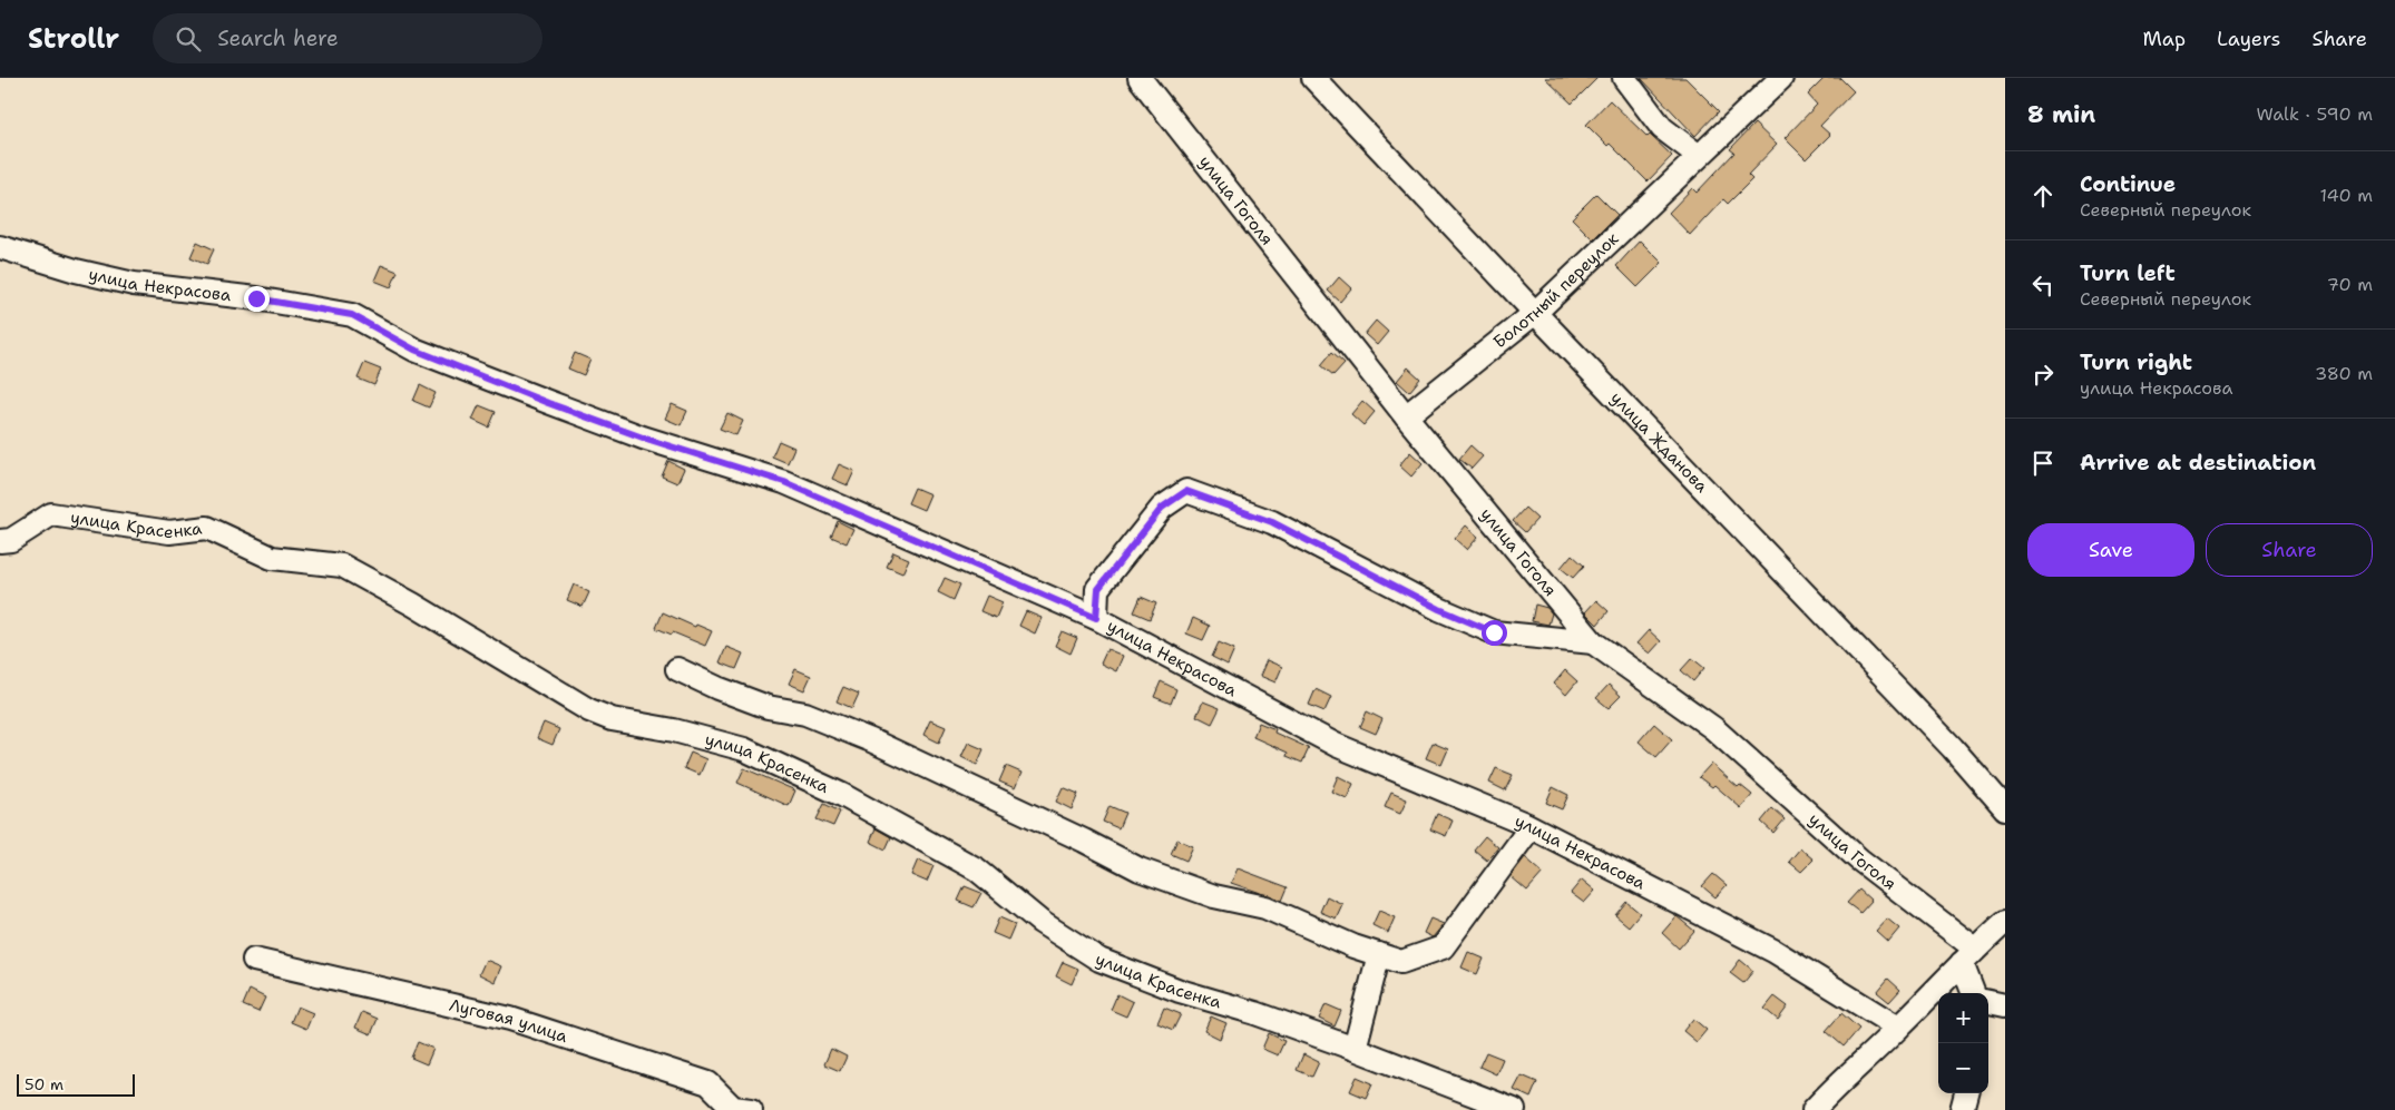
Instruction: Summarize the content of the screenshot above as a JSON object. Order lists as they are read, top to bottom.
{
  "streets": {
    "street": [
      "улица Гоголя",
      "улица Некрасова",
      "Болотный переулок",
      "улица Жданова",
      "улица Красенка",
      "Луговая улица"
    ]
  },
  "crossings": [
    ["улица Гоголя", "Болотный переулок"],
    ["Болотный переулок", "улица Жданова"]
  ],
  "scale_bar": "50 m",
  "page": {
    "header": "Strollr",
    "search": "Search here",
    "nav": ["Map", "Layers", "Share"],
    "heading": ["8 min", "Walk · 590 m"],
    "list": [
      ["Continue", "Северный переулок", "140 m"],
      ["Turn left", "Северный переулок", "70 m"],
      ["Turn right", "улица Некрасова", "380 m"],
      "Arrive at destination"
    ],
    "buttons": ["Save", "Share"],
    "map_buttons": ["+", "−"],
    "scale": "50 m"
  }
}
